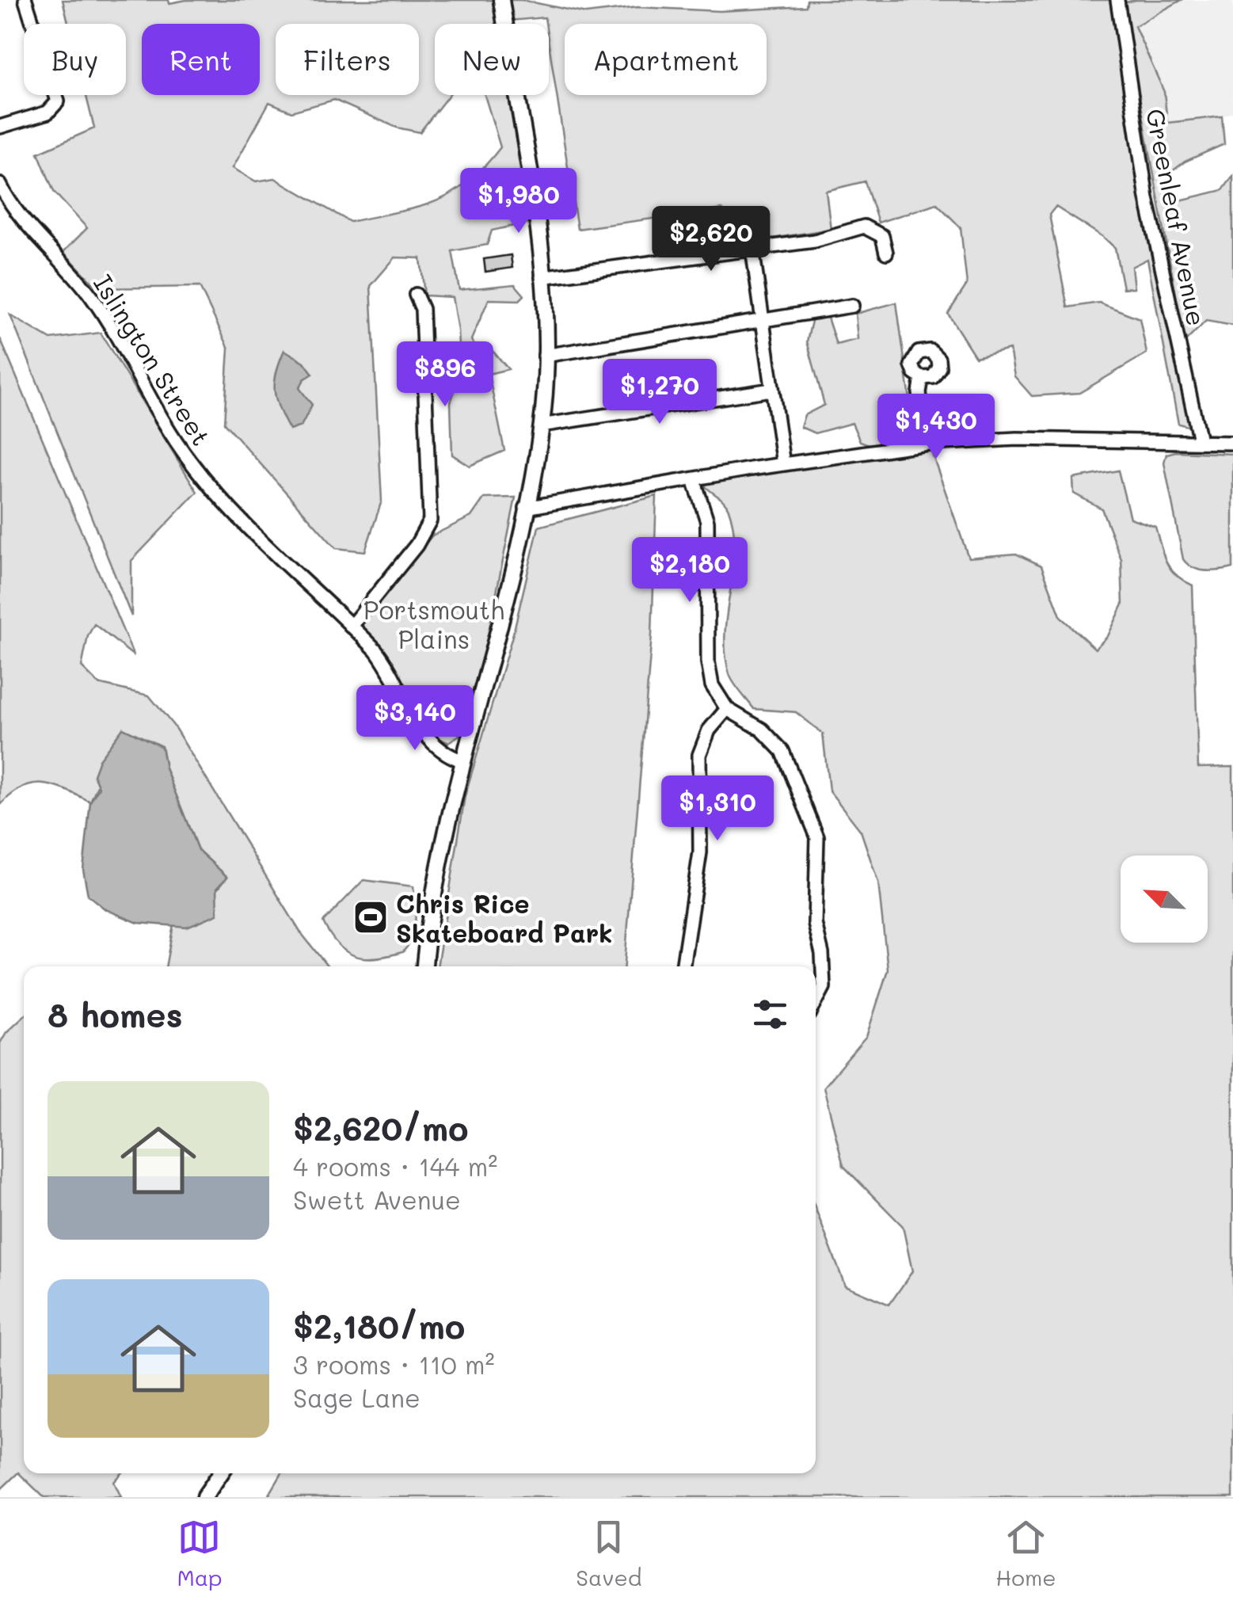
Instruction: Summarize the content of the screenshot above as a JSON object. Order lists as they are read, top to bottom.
{
  "streets": {
    "street": ["Greenleaf Avenue", "Islington Street"]
  },
  "parks": ["Portsmouth Plains"],
  "places": {
    "sports": ["Chris Rice Skateboard Park"]
  },
  "north": "top left",
  "page": {
    "chip": [
      "Buy",
      "Rent",
      "Filters",
      "New",
      "Apartment"
    ],
    "price": [
      "$1,980",
      "$2,620",
      "$896",
      "$1,270",
      "$1,430",
      "$2,180",
      "$3,140",
      "$1,310"
    ],
    "heading": "8 homes",
    "list": [
      {
        "name": "$2,620/mo",
        "note": "4 rooms · 144 m² · Swett Avenue"
      },
      {
        "name": "$2,180/mo",
        "note": "3 rooms · 110 m² · Sage Lane"
      }
    ],
    "tabs": ["Map", "Saved", "Home"]
  }
}
